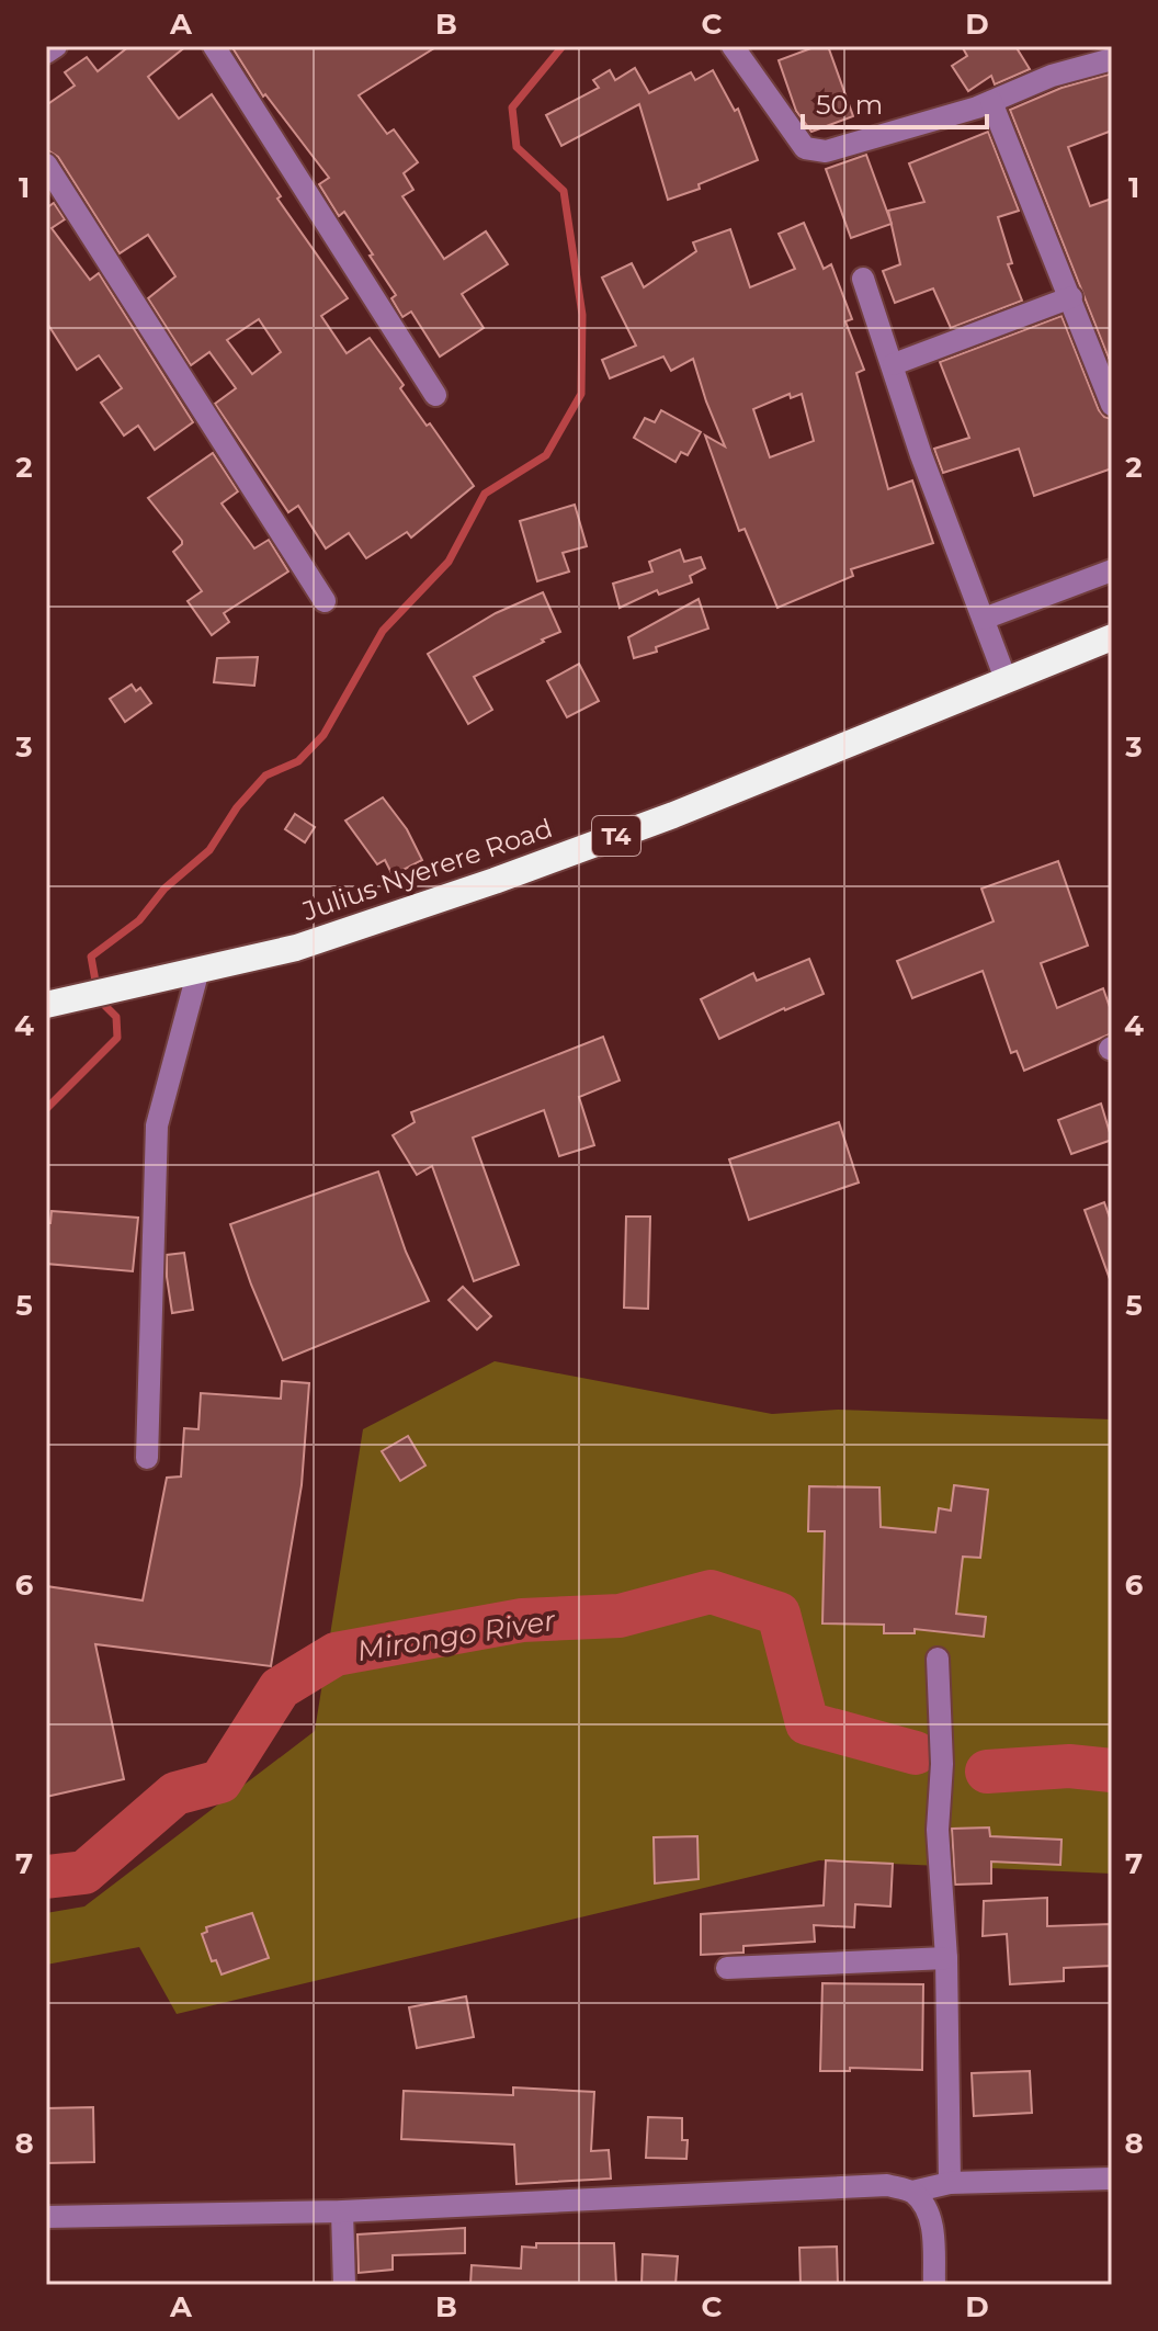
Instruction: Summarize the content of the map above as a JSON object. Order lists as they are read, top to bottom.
{
  "streets": {
    "highway": ["T4", "Julius Nyerere Road"]
  },
  "water": ["Mirongo River"],
  "scale_bar": "50 m",
  "grid": {
    "columns": [
      "A",
      "B",
      "C",
      "D"
    ],
    "rows": [
      "1",
      "2",
      "3",
      "4",
      "5",
      "6",
      "7",
      "8"
    ]
  }
}
